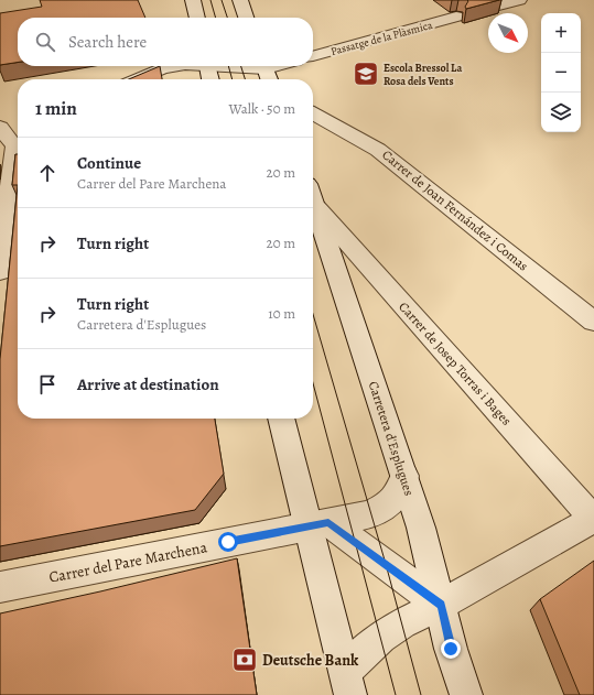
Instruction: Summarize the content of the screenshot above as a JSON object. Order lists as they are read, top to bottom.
{
  "streets": {
    "street": [
      "Passatge de la Plàsmica",
      "Carrer de Joan Fernández i Comas",
      "Carrer de Josep Torras i Bages",
      "Carretera d'Esplugues",
      "Carrer del Pare Marchena"
    ]
  },
  "crossings": [
    ["Carretera d'Esplugues", "Carrer del Pare Marchena"]
  ],
  "places": {
    "school or university": ["Escola Bressol La Rosa dels Vents"],
    "bank": ["Deutsche Bank"]
  },
  "north": "bottom right",
  "page": {
    "map_buttons": ["+", "−"],
    "search": "Search here",
    "heading": ["1 min", "Walk · 50 m"],
    "list": [
      ["Continue", "Carrer del Pare Marchena", "20 m"],
      ["Turn right", "20 m"],
      ["Turn right", "Carretera d'Esplugues", "10 m"],
      "Arrive at destination"
    ]
  }
}
